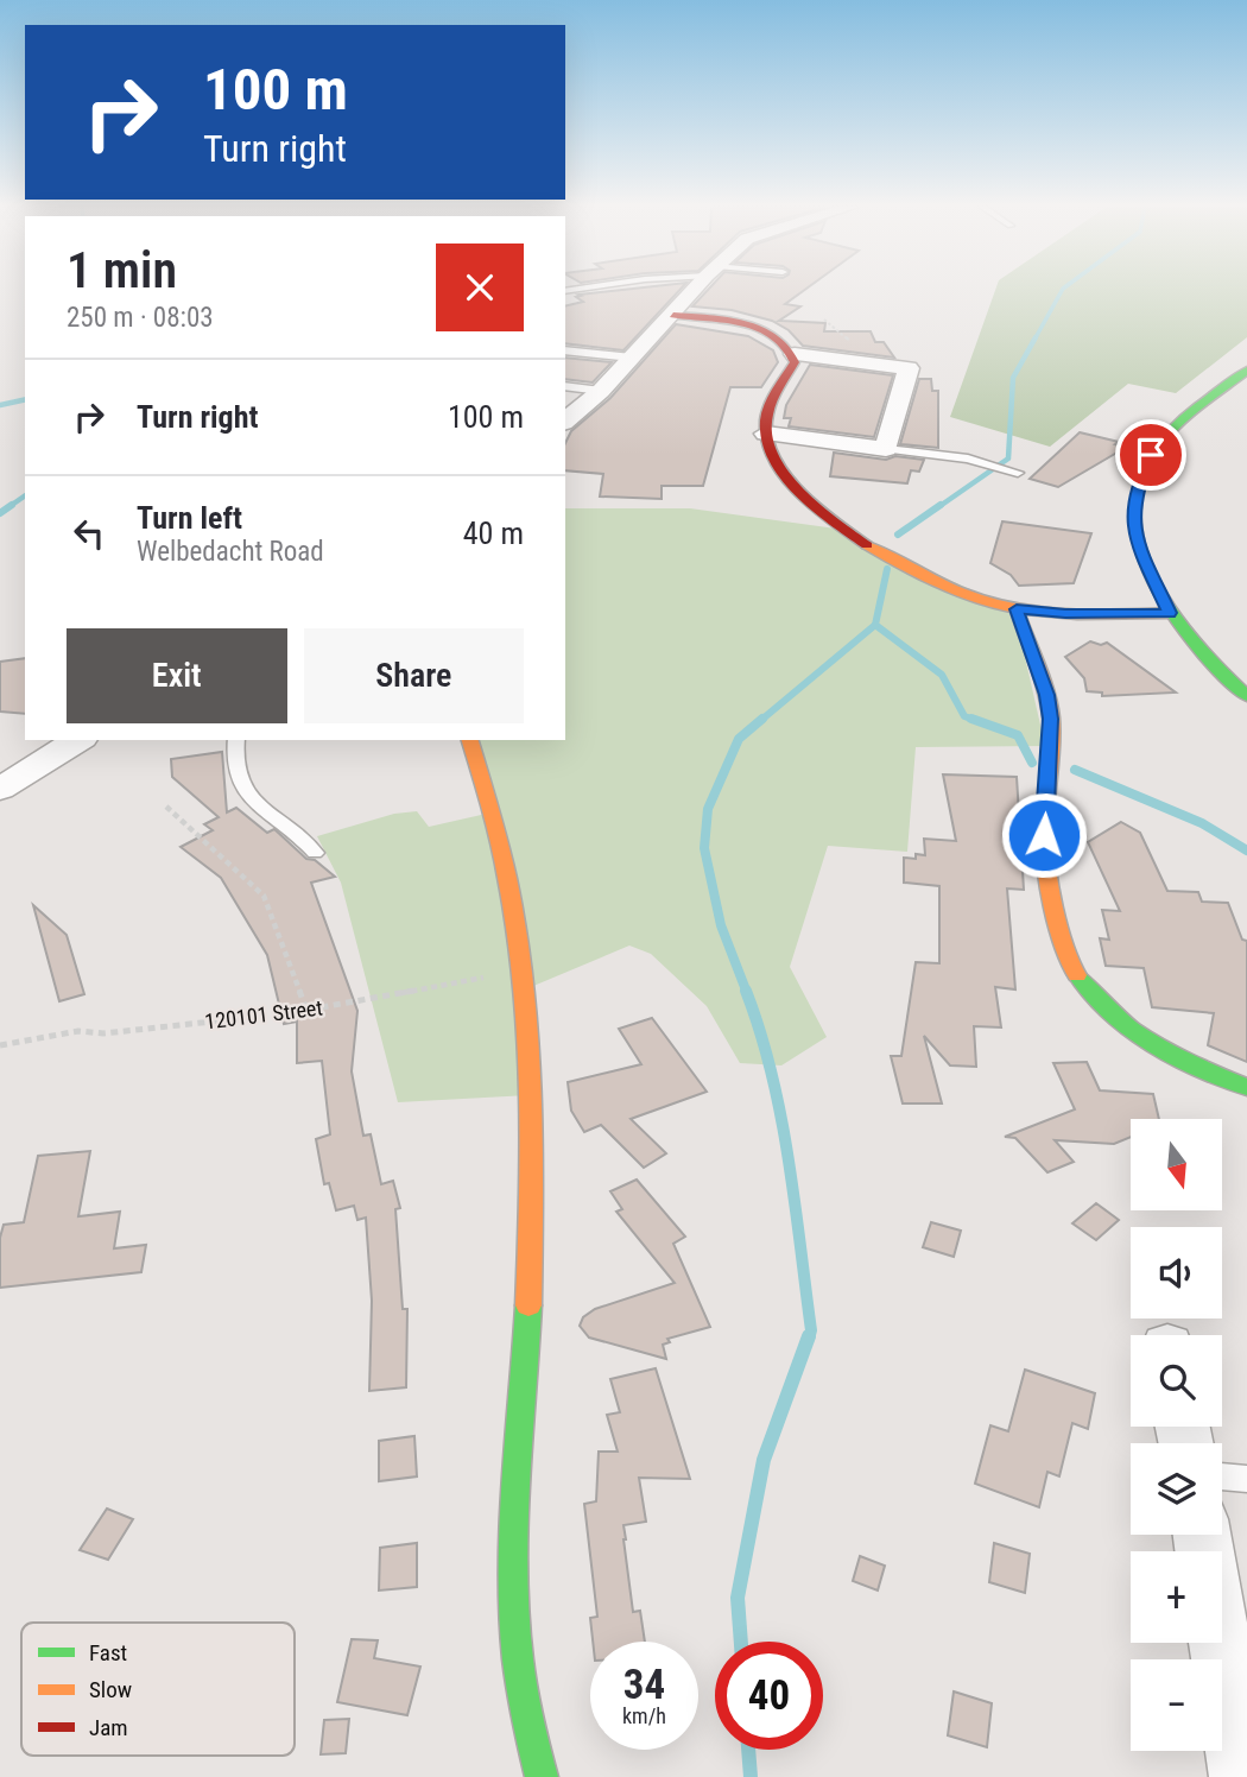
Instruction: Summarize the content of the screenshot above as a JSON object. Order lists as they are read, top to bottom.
{
  "streets": {
    "path": ["120101 Street"]
  },
  "legend": ["Fast", "Slow", "Jam"],
  "north": "bottom",
  "page": {
    "turn": ["100 m", "Turn right"],
    "heading": ["1 min", "250 m · 08:03"],
    "list": [
      {
        "name": "Turn right",
        "value": "100 m"
      },
      {
        "name": "Turn left",
        "note": "Welbedacht Road",
        "value": "40 m"
      }
    ],
    "buttons": ["Exit", "Share"],
    "map_buttons": ["+", "−"],
    "speed": "34 km/h",
    "limit": "40"
  }
}
